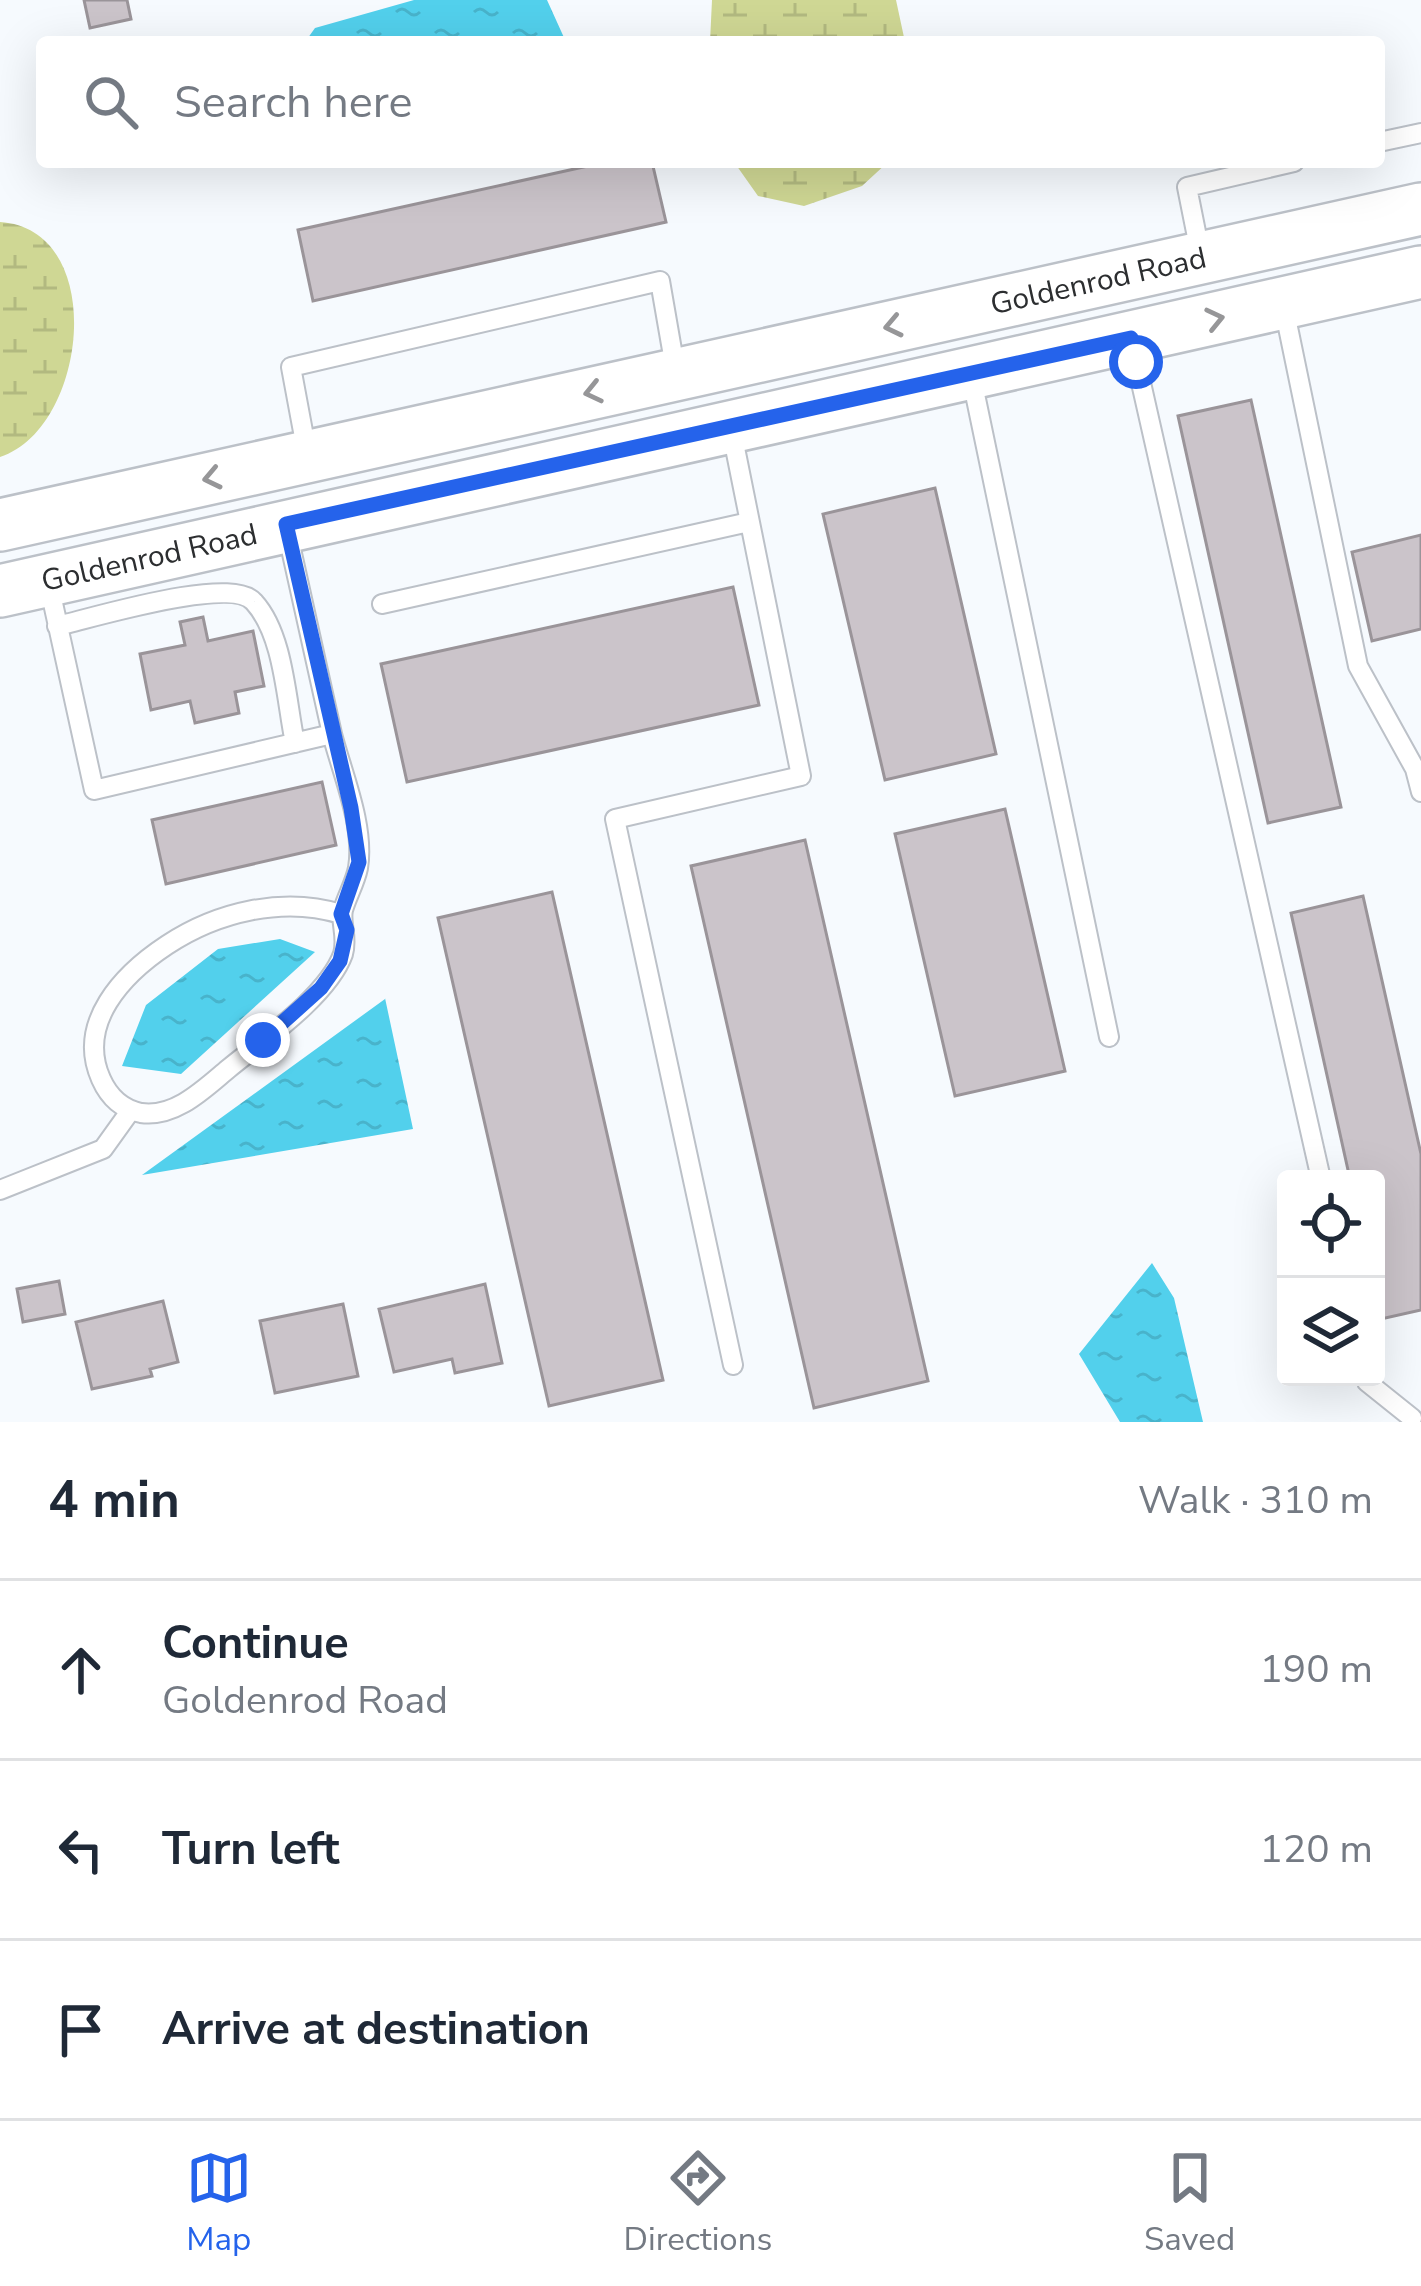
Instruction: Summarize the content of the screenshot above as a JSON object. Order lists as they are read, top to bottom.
{
  "streets": {
    "main road": ["Goldenrod Road"]
  },
  "page": {
    "search": "Search here",
    "heading": ["4 min", "Walk · 310 m"],
    "list": [
      ["Continue", "Goldenrod Road", "190 m"],
      ["Turn left", "120 m"],
      "Arrive at destination"
    ],
    "nav": ["Map", "Directions", "Saved"]
  }
}
